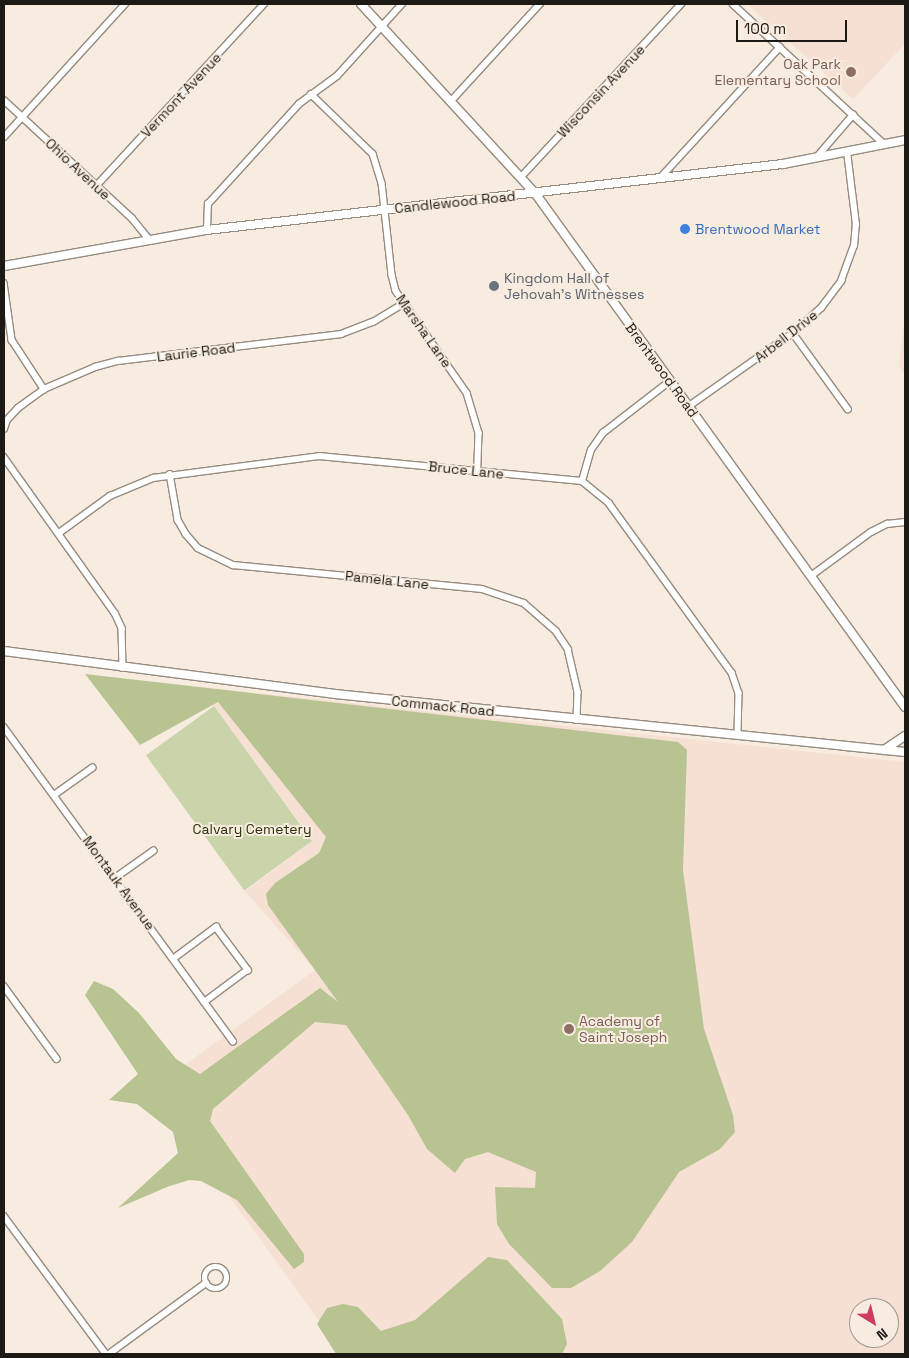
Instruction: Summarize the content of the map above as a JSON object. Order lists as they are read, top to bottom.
{
  "streets": {
    "street": [
      "Wisconsin Avenue",
      "Vermont Avenue",
      "Ohio Avenue",
      "Candlewood Road",
      "Marsha Lane",
      "Arbell Drive",
      "Laurie Road",
      "Brentwood Road",
      "Bruce Lane",
      "Pamela Lane",
      "Commack Road",
      "Montauk Avenue"
    ]
  },
  "crossings": [
    ["Wisconsin Avenue", "Brentwood Road"],
    ["Vermont Avenue", "Ohio Avenue"],
    ["Ohio Avenue", "Candlewood Road"],
    ["Candlewood Road", "Marsha Lane"],
    ["Candlewood Road", "Arbell Drive"],
    ["Candlewood Road", "Brentwood Road"],
    ["Marsha Lane", "Laurie Road"],
    ["Marsha Lane", "Bruce Lane"],
    ["Arbell Drive", "Brentwood Road"],
    ["Bruce Lane", "Pamela Lane"],
    ["Pamela Lane", "Commack Road"]
  ],
  "parks": ["Calvary Cemetery"],
  "places": [
    "Oak Park Elementary School",
    "Brentwood Market",
    "Kingdom Hall of Jehovah’s Witnesses",
    "Academy of Saint Joseph"
  ],
  "scale_bar": "100 m",
  "north": "bottom right"
}
